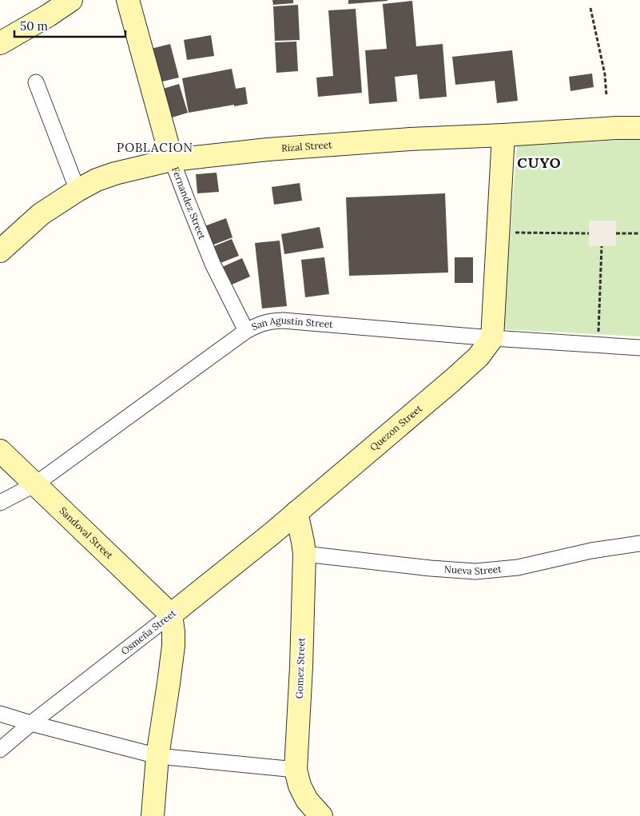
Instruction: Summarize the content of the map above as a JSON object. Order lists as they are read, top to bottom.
{
  "streets": {
    "main road": [
      "Rizal Street",
      "Fernandez Street",
      "Quezon Street",
      "Sandoval Street",
      "Osmeña Street",
      "Gomez Street"
    ],
    "street": ["San Agustin Street", "Nueva Street"]
  },
  "crossings": [
    ["Rizal Street", "Fernandez Street"],
    ["Fernandez Street", "San Agustin Street"],
    ["San Agustin Street", "Quezon Street"],
    ["San Agustin Street", "Sandoval Street"],
    ["Quezon Street", "Osmeña Street"],
    ["Quezon Street", "Gomez Street"],
    ["Sandoval Street", "Osmeña Street"],
    ["Nueva Street", "Gomez Street"],
    ["Osmeña Street", "Gomez Street"]
  ],
  "districts": ["POBLACION", "CUYO"],
  "scale_bar": "50 m"
}
